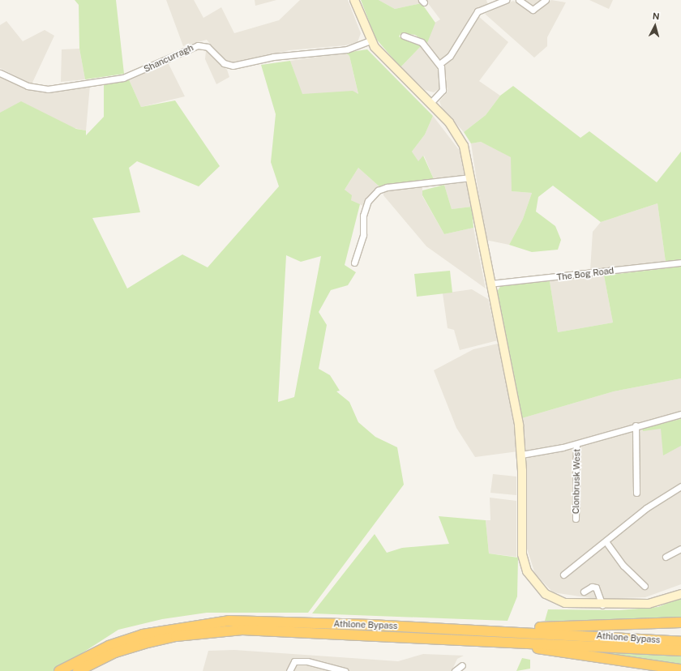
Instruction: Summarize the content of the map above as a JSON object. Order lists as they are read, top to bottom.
{
  "streets": {
    "highway": ["Athlone Bypass"],
    "street": ["Shancurragh", "The Bog Road", "Clonbrusk West"]
  },
  "north": "top"
}
